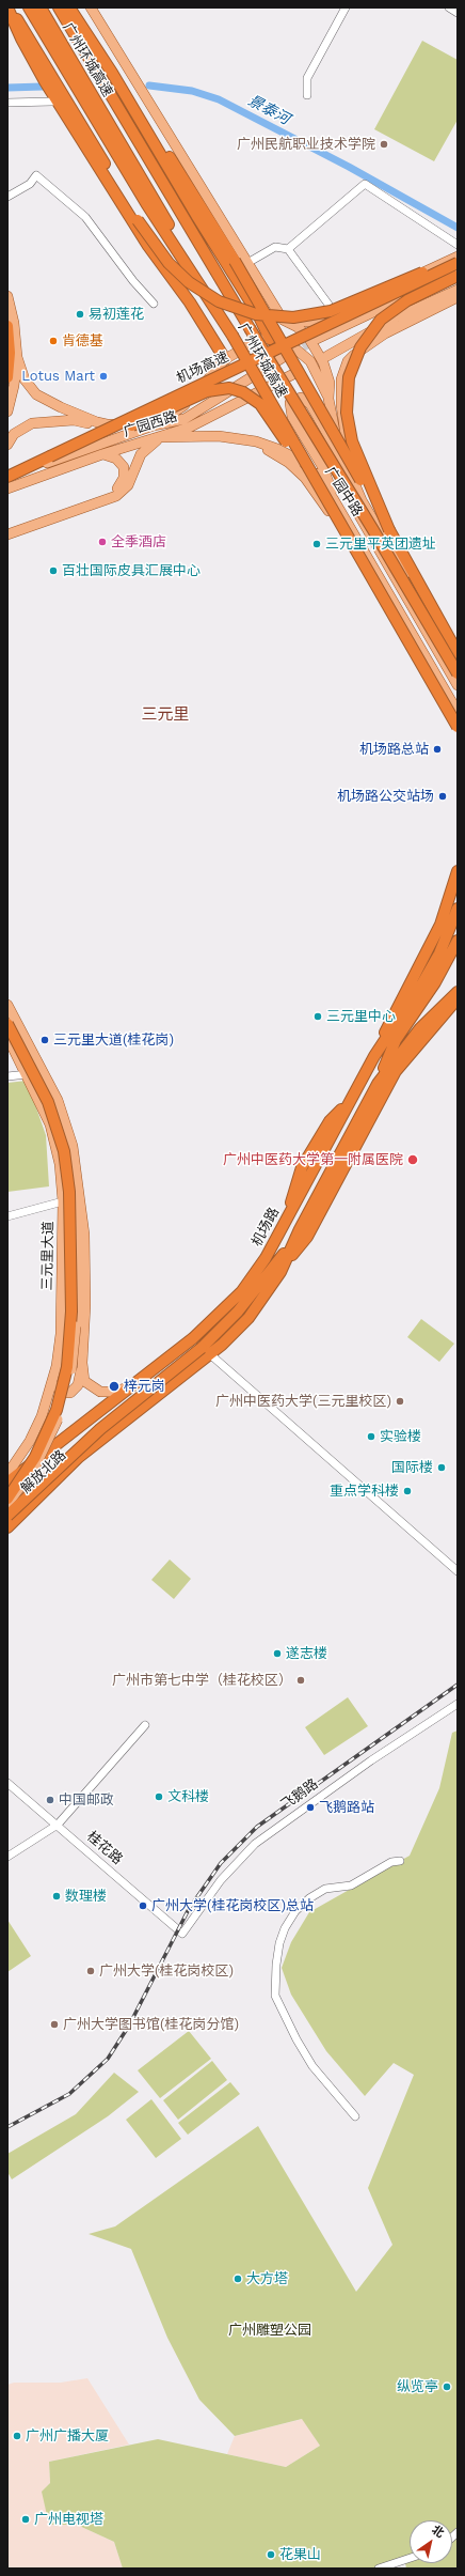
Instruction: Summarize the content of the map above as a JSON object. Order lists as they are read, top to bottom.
{
  "streets": {
    "highway": [
      "广州环城高速",
      "机场高速",
      "机场路",
      "解放北路"
    ],
    "main road": ["广园西路", "广园中路", "三元里大道"],
    "street": ["飞鹅路", "桂花路"]
  },
  "crossings": [
    ["机场高速", "广园西路"],
    ["广园西路", "广园中路"],
    ["飞鹅路", "桂花路"]
  ],
  "districts": ["三元里"],
  "water": ["景泰河"],
  "parks": ["广州雕塑公园"],
  "places": [
    "广州民航职业技术学院",
    "易初莲花",
    "肯德基",
    "Lotus Mart",
    "全季酒店",
    "三元里平英团遗址",
    "百壮国际皮具汇展中心",
    "机场路总站",
    "机场路公交站场",
    "三元里中心",
    "三元里大道(桂花岗)",
    "广州中医药大学第一附属医院",
    "梓元岗",
    "广州中医药大学(三元里校区)",
    "实验楼",
    "国际楼",
    "重点学科楼",
    "遂志楼",
    "广州市第七中学（桂花校区）",
    "文科楼",
    "中国邮政",
    "飞鹅路站",
    "数理楼",
    "广州大学(桂花岗校区)总站",
    "广州大学(桂花岗校区)",
    "广州大学图书馆(桂花岗分馆)",
    "大方塔",
    "纵览亭",
    "广州广播大厦",
    "广州电视塔",
    "花果山"
  ],
  "north": "top right"
}
